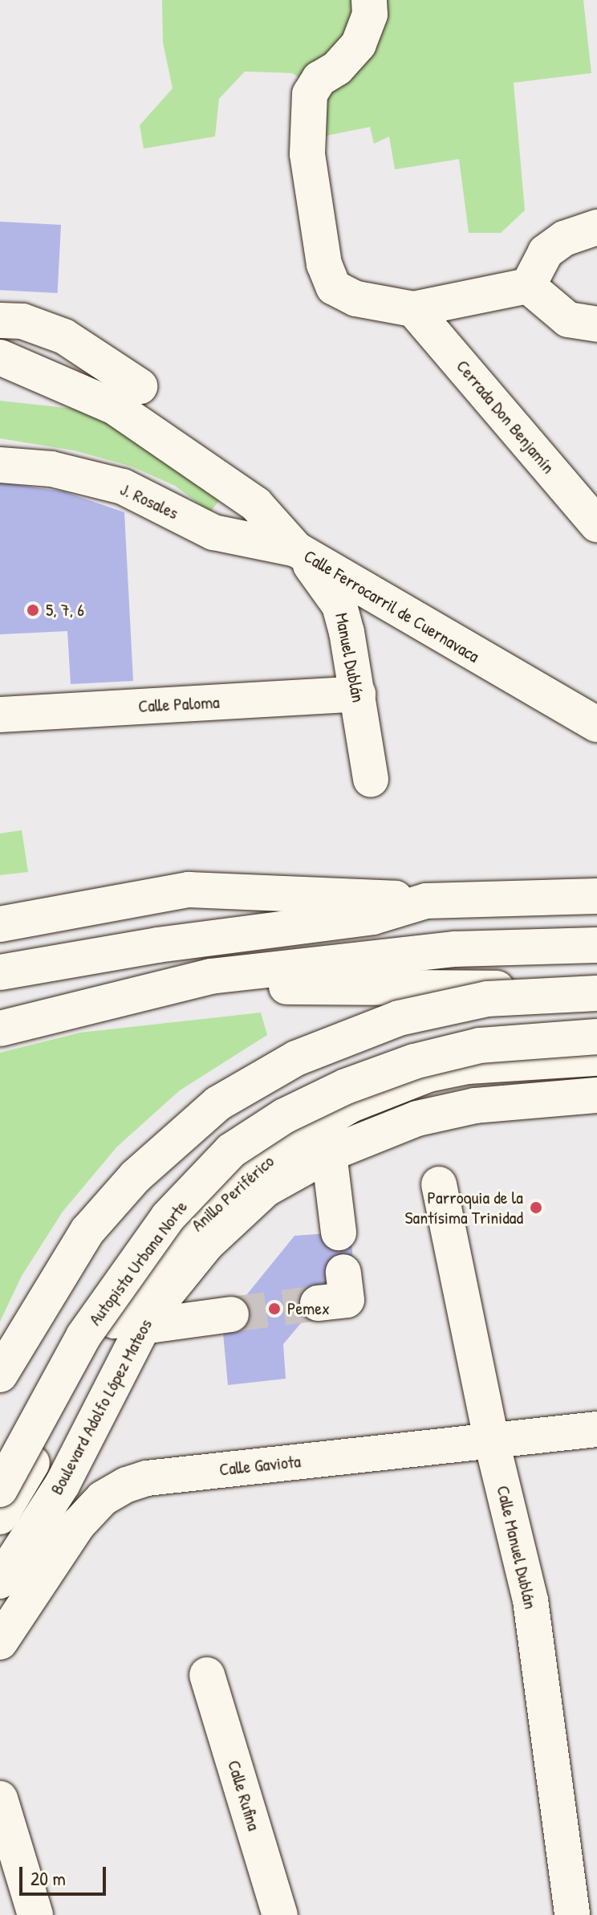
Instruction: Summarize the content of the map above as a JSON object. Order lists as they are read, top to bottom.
{
  "streets": {
    "main road": [
      "Cerrada Don Benjamín",
      "J. Rosales",
      "Calle Ferrocarril de Cuernavaca",
      "Manuel Dublán",
      "Calle Paloma",
      "Anillo Periférico",
      "Autopista Urbana Norte",
      "Boulevard Adolfo López Mateos",
      "Calle Gaviota",
      "Calle Manuel Dublán",
      "Calle Rufina"
    ]
  },
  "crossings": [
    ["J. Rosales", "Calle Ferrocarril de Cuernavaca"],
    ["J. Rosales", "Manuel Dublán"],
    ["Calle Ferrocarril de Cuernavaca", "Manuel Dublán"],
    ["Manuel Dublán", "Calle Paloma"],
    ["Calle Gaviota", "Calle Manuel Dublán"]
  ],
  "places": ["5, 7, 6", "Parroquia de la Santísima Trinidad", "Pemex"],
  "scale_bar": "20 m"
}
